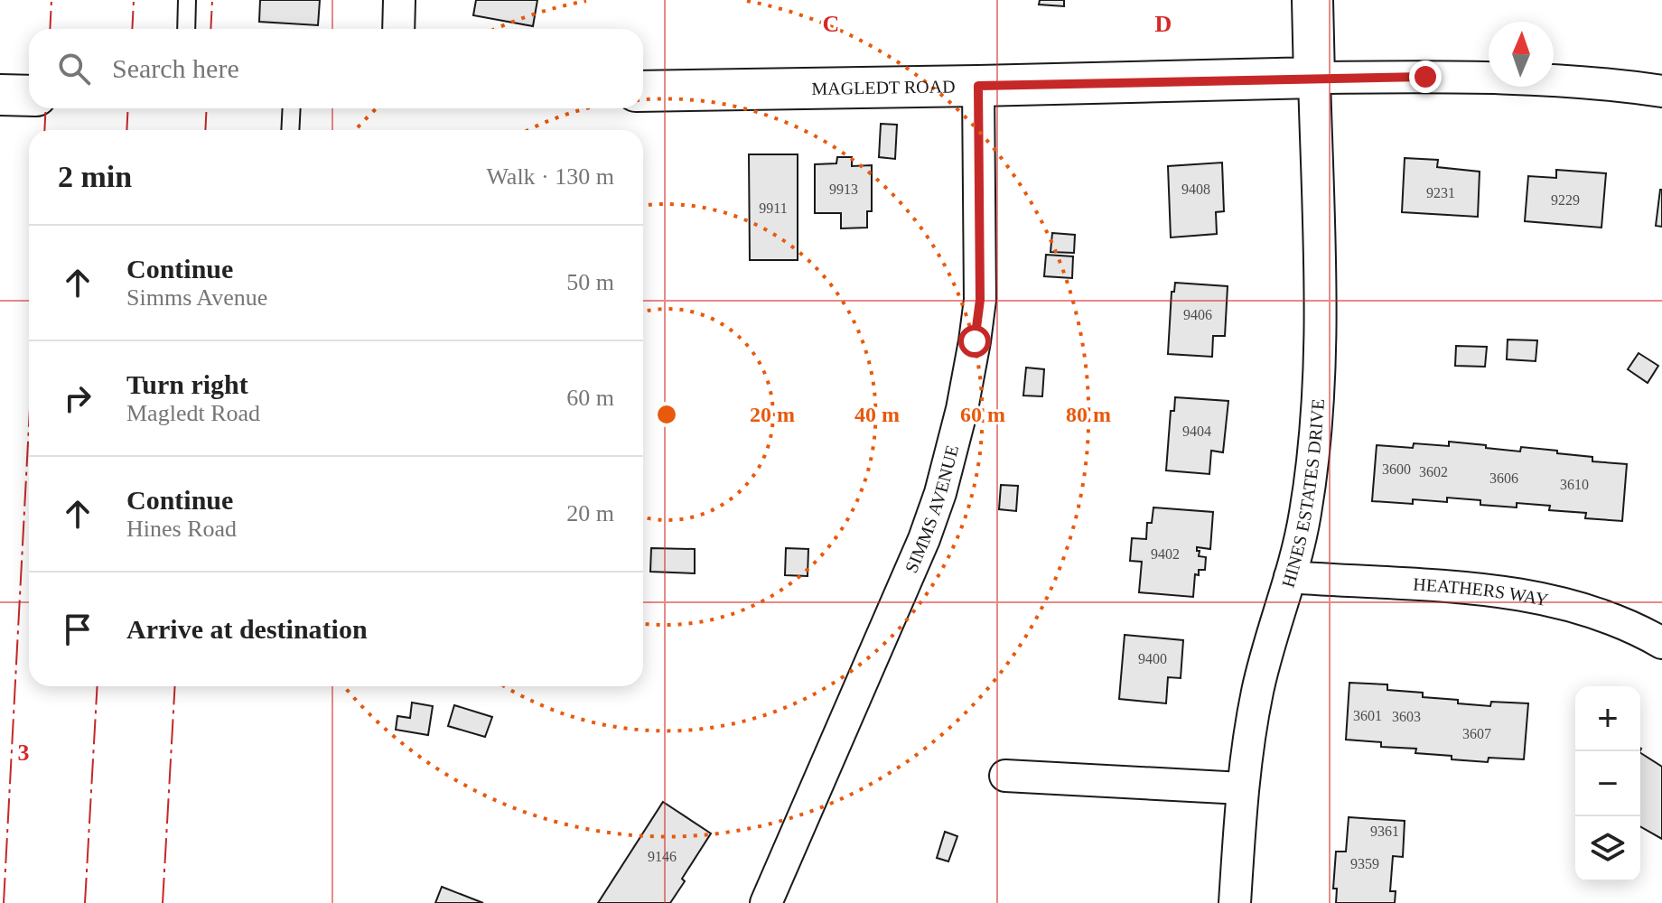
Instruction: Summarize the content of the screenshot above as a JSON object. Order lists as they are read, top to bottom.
{
  "streets": {
    "street": [
      "MAGLEDT ROAD",
      "HINES ESTATES DRIVE",
      "SIMMS AVENUE",
      "HEATHERS WAY"
    ]
  },
  "crossings": [
    ["MAGLEDT ROAD", "HINES ESTATES DRIVE"],
    ["MAGLEDT ROAD", "SIMMS AVENUE"],
    ["HINES ESTATES DRIVE", "HEATHERS WAY"]
  ],
  "house_numbers": [
    "9913",
    "9408",
    "9231",
    "9229",
    "9911",
    "9406",
    "9404",
    "3600",
    "3602",
    "3606",
    "3610",
    "9402",
    "9400",
    "3601",
    "3603",
    "3607",
    "9361",
    "9146",
    "9359"
  ],
  "north": "top",
  "page": {
    "search": "Search here",
    "heading": ["2 min", "Walk · 130 m"],
    "list": [
      ["Continue", "Simms Avenue", "50 m"],
      ["Turn right", "Magledt Road", "60 m"],
      ["Continue", "Hines Road", "20 m"],
      "Arrive at destination"
    ],
    "map_buttons": ["+", "−"]
  },
  "grid": {
    "columns": ["C", "D"],
    "rows": ["3"]
  },
  "rings": [
    "20 m",
    "40 m",
    "60 m",
    "80 m"
  ]
}
